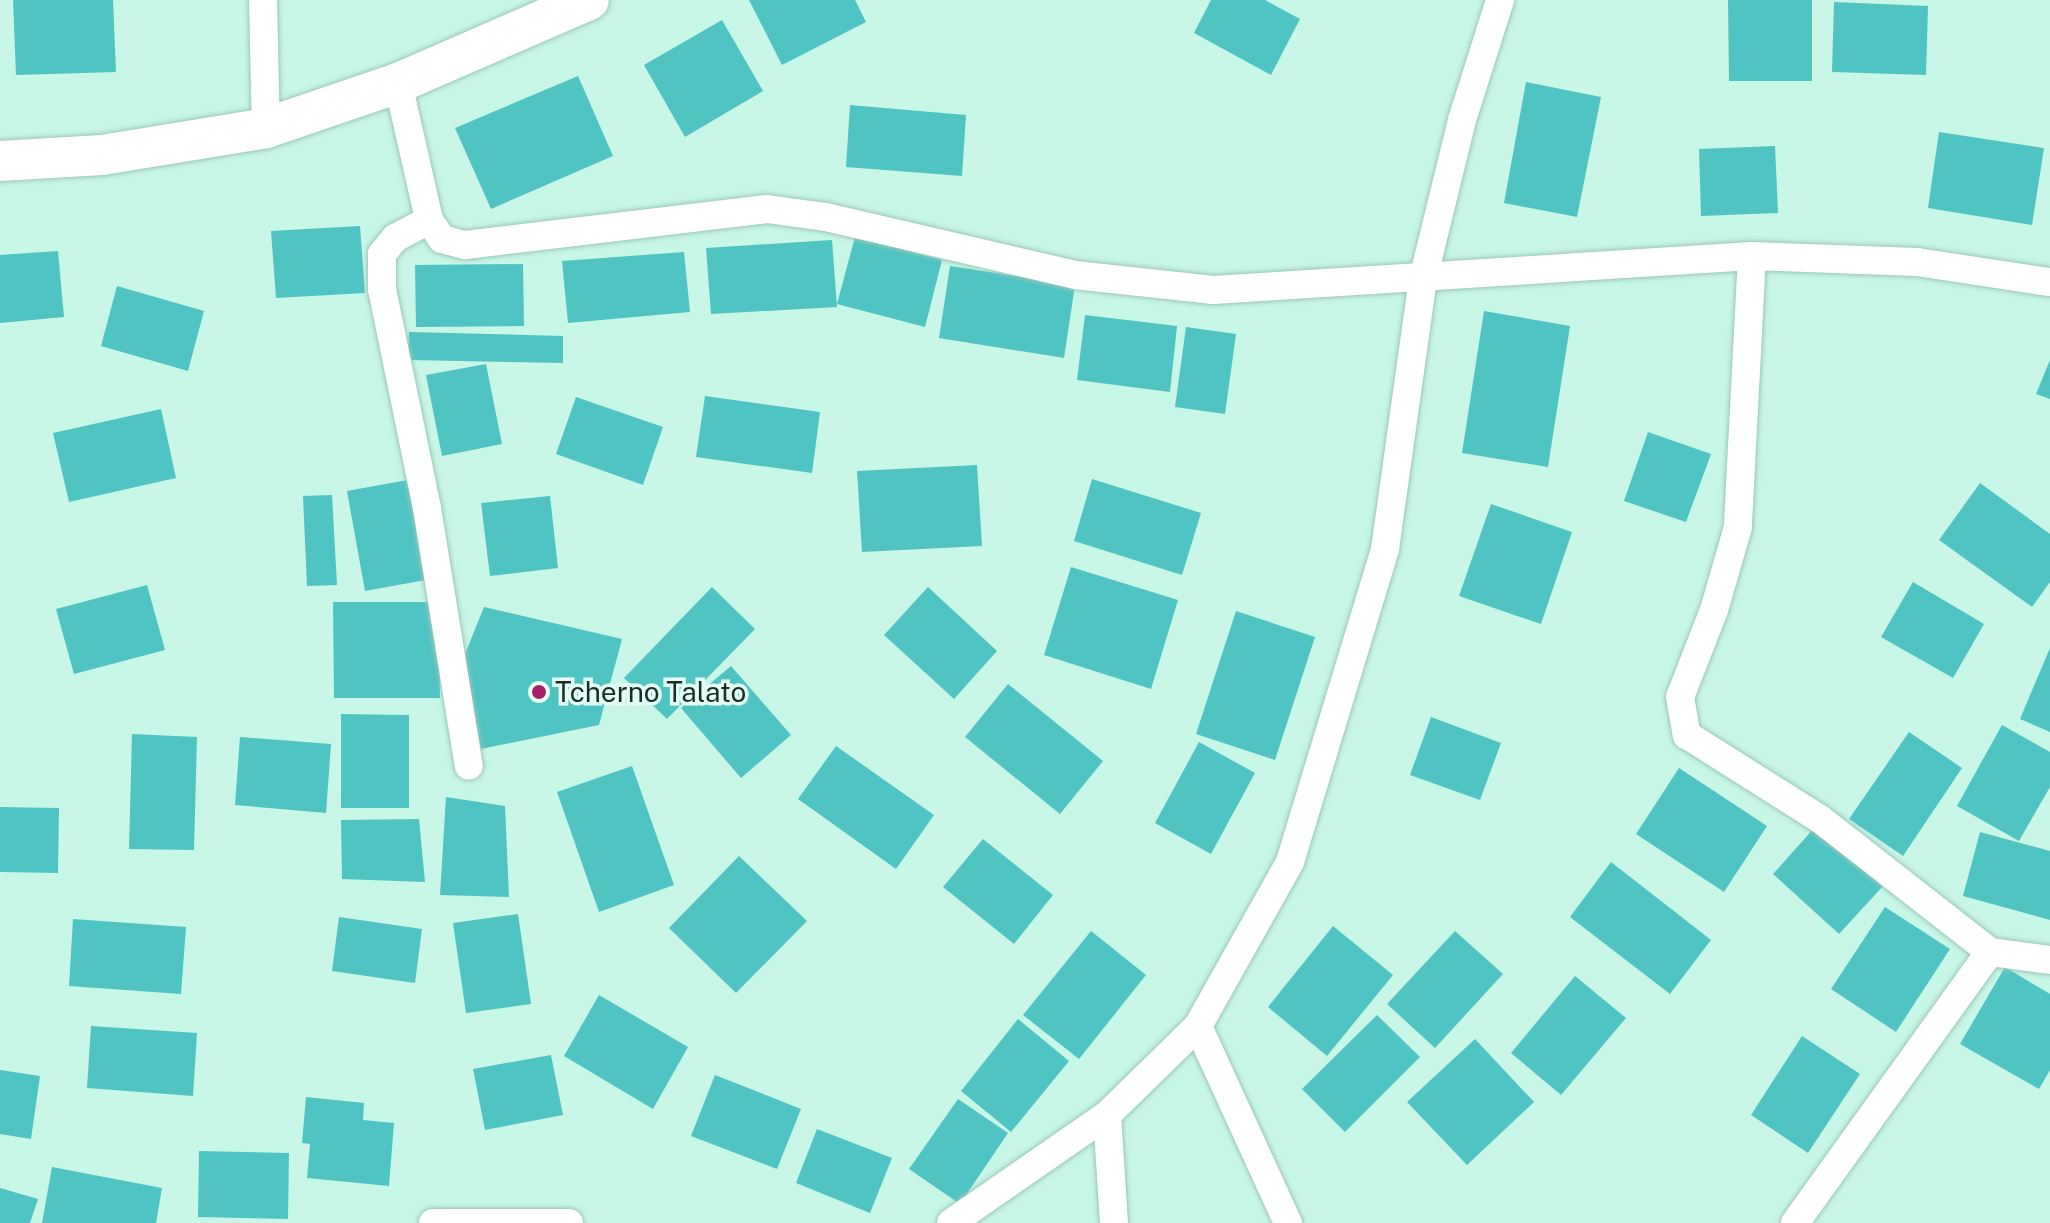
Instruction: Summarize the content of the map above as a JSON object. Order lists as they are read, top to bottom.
{
  "places": ["Tcherno Talato"]
}
